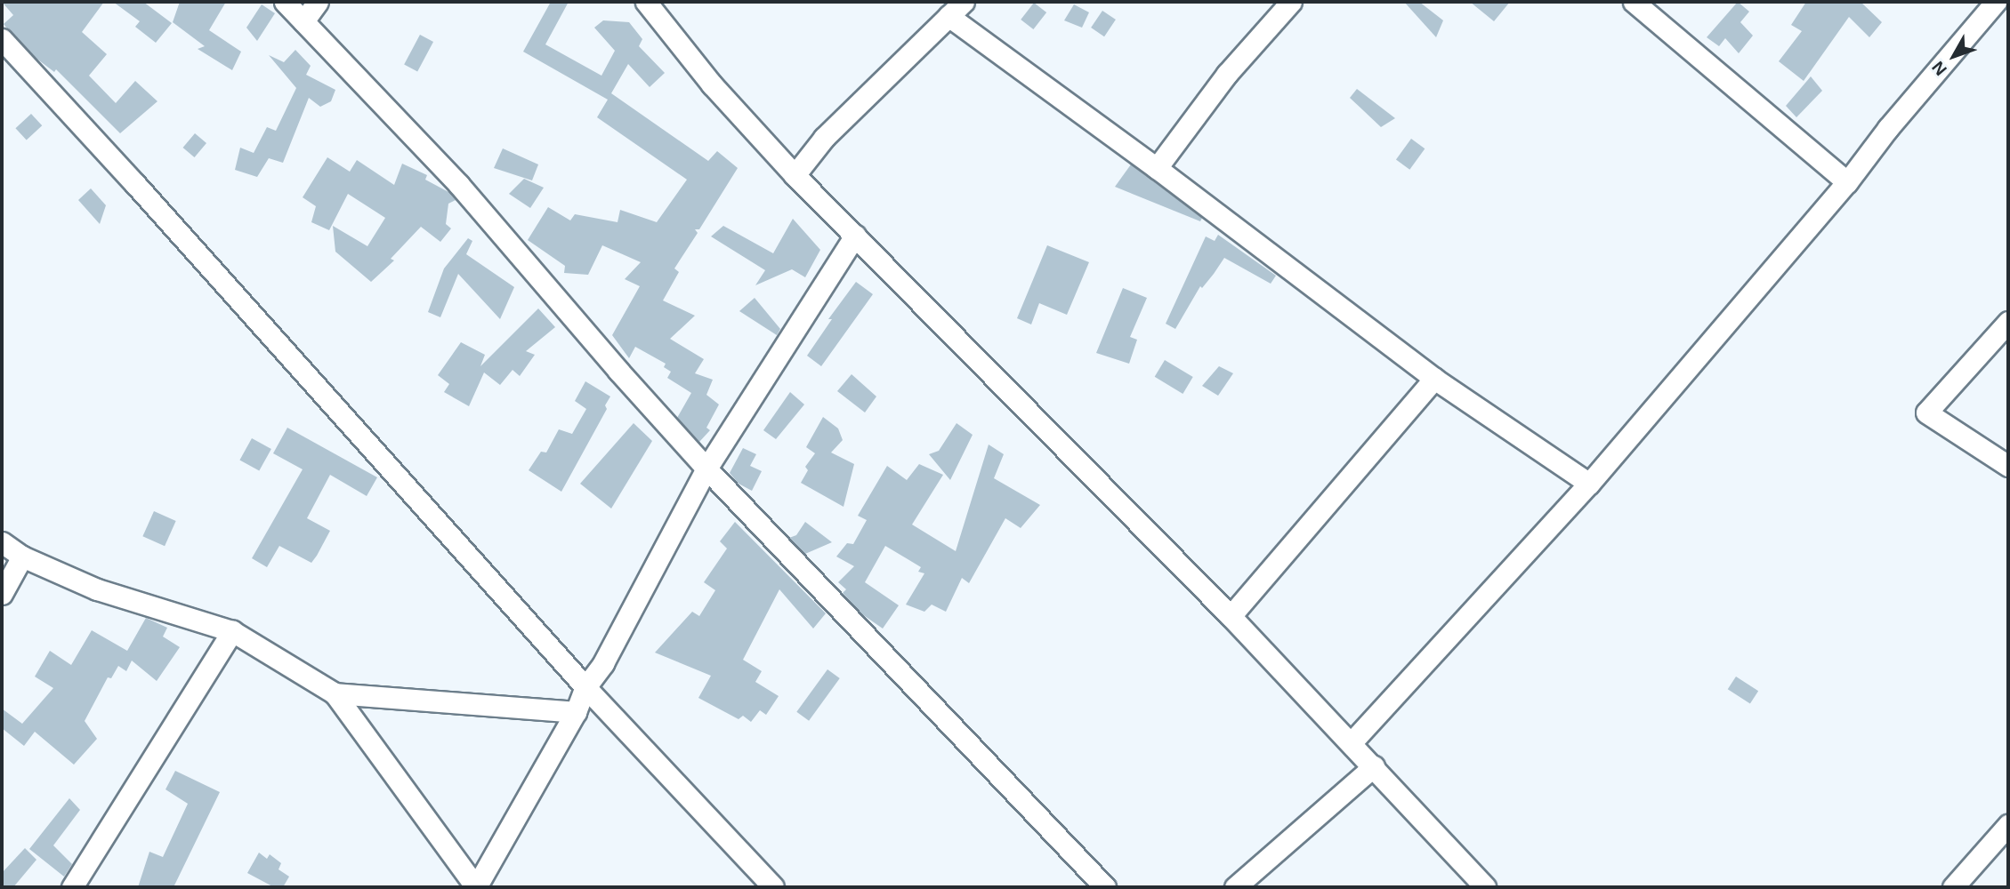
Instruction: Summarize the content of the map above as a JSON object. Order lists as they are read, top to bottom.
{
  "north": "bottom left"
}
